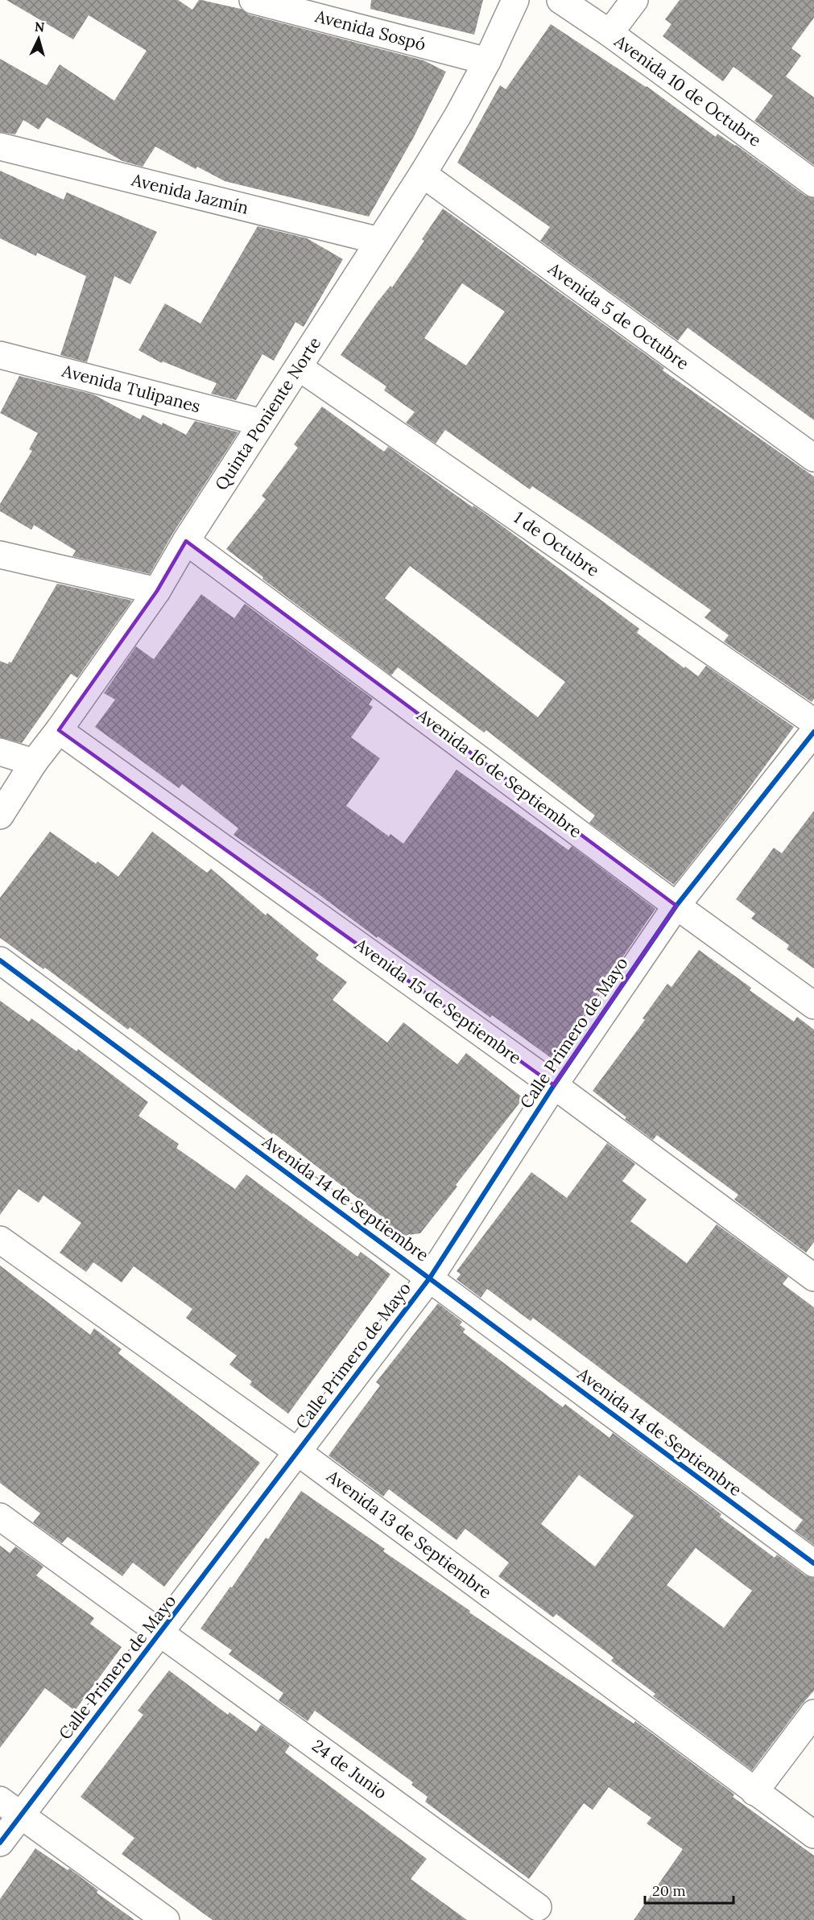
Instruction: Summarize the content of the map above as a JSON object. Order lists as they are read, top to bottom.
{
  "streets": {
    "street": [
      "Avenida Sospó",
      "Avenida 10 de Octubre",
      "Avenida Jazmín",
      "Avenida 5 de Octubre",
      "Avenida Tulipanes",
      "Quinta Poniente Norte",
      "1 de Octubre",
      "Avenida 16 de Septiembre",
      "Avenida 15 de Septiembre",
      "Calle Primero de Mayo",
      "Avenida 14 de Septiembre",
      "Avenida 13 de Septiembre",
      "24 de Junio"
    ]
  },
  "crossings": [
    ["Avenida Sospó", "Quinta Poniente Norte"],
    ["Avenida Jazmín", "Quinta Poniente Norte"],
    ["Avenida 5 de Octubre", "Quinta Poniente Norte"],
    ["Avenida Tulipanes", "Quinta Poniente Norte"],
    ["Quinta Poniente Norte", "1 de Octubre"],
    ["Quinta Poniente Norte", "Avenida 16 de Septiembre"],
    ["Quinta Poniente Norte", "Avenida 15 de Septiembre"],
    ["Avenida 16 de Septiembre", "Calle Primero de Mayo"],
    ["Avenida 15 de Septiembre", "Calle Primero de Mayo"],
    ["Calle Primero de Mayo", "Avenida 14 de Septiembre"],
    ["Calle Primero de Mayo", "Avenida 13 de Septiembre"],
    ["Calle Primero de Mayo", "24 de Junio"]
  ],
  "scale_bar": "20 m",
  "north": "top"
}
